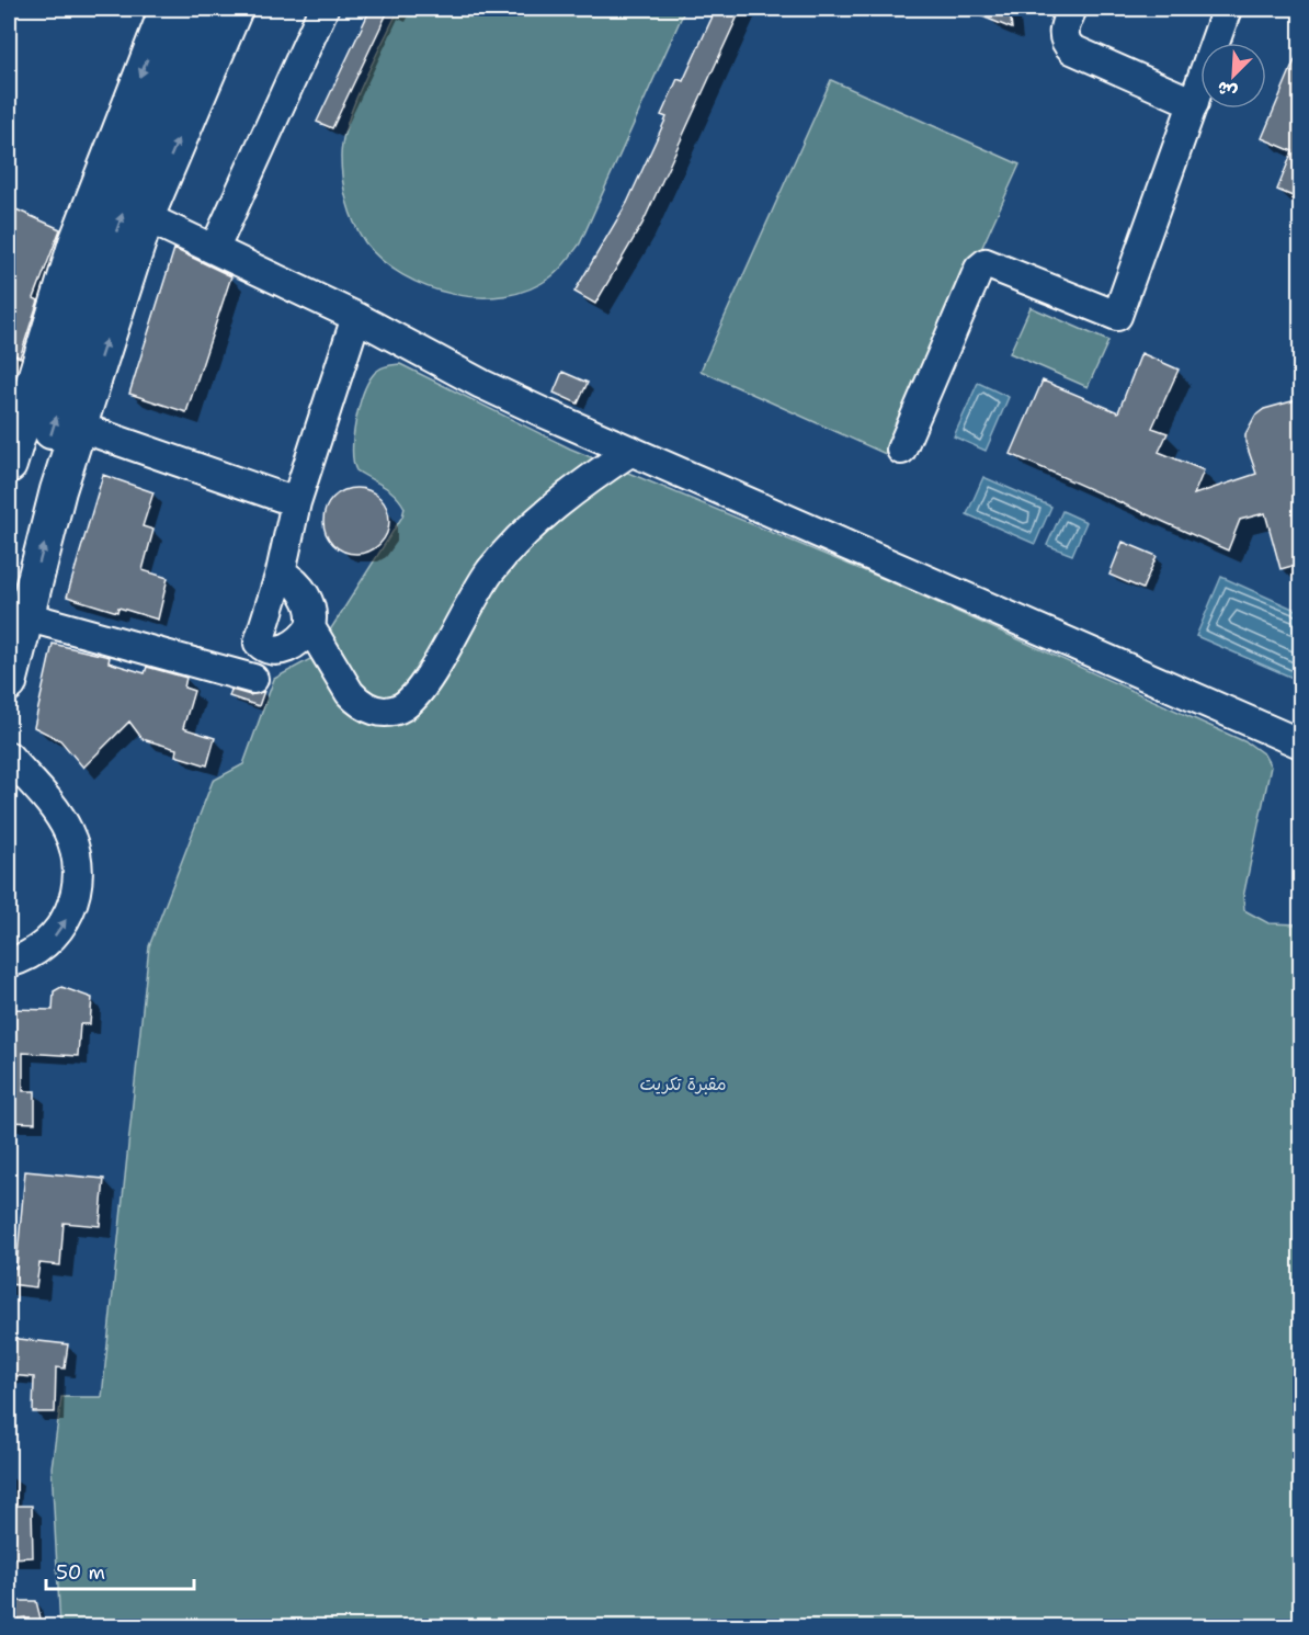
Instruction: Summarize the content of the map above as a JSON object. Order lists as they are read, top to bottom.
{
  "parks": ["مقبرة تكريت"],
  "scale_bar": "50 m",
  "north": "bottom left"
}
